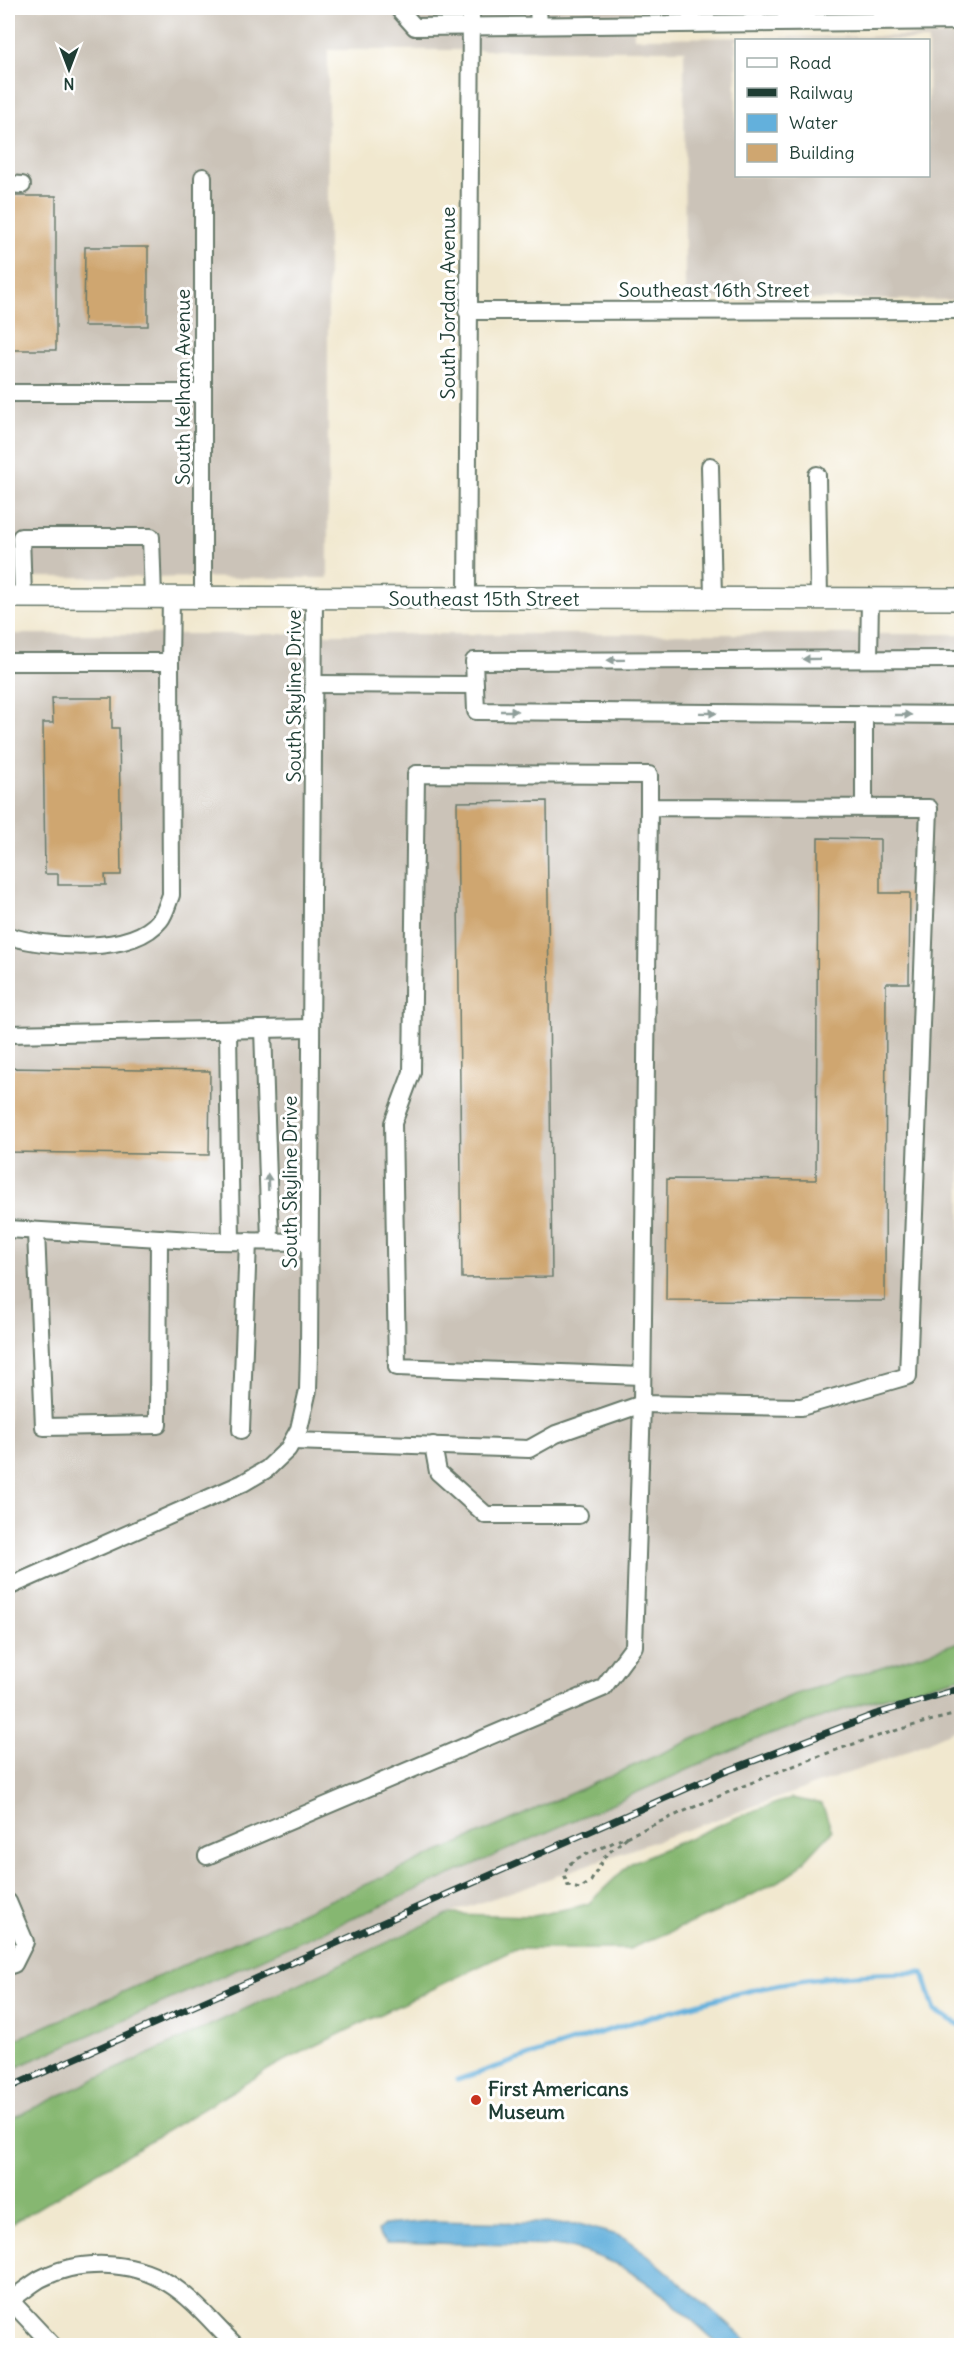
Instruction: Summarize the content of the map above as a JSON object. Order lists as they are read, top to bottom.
{
  "streets": {
    "main road": ["Southeast 15th Street"],
    "street": [
      "Southeast 16th Street",
      "South Jordan Avenue",
      "South Kelham Avenue",
      "South Skyline Drive"
    ]
  },
  "crossings": [
    ["Southeast 16th Street", "South Jordan Avenue"],
    ["South Jordan Avenue", "Southeast 15th Street"],
    ["South Kelham Avenue", "Southeast 15th Street"],
    ["Southeast 15th Street", "South Skyline Drive"]
  ],
  "places": ["First Americans Museum"],
  "legend": [
    "Road",
    "Railway",
    "Water",
    "Building"
  ],
  "north": "bottom"
}
